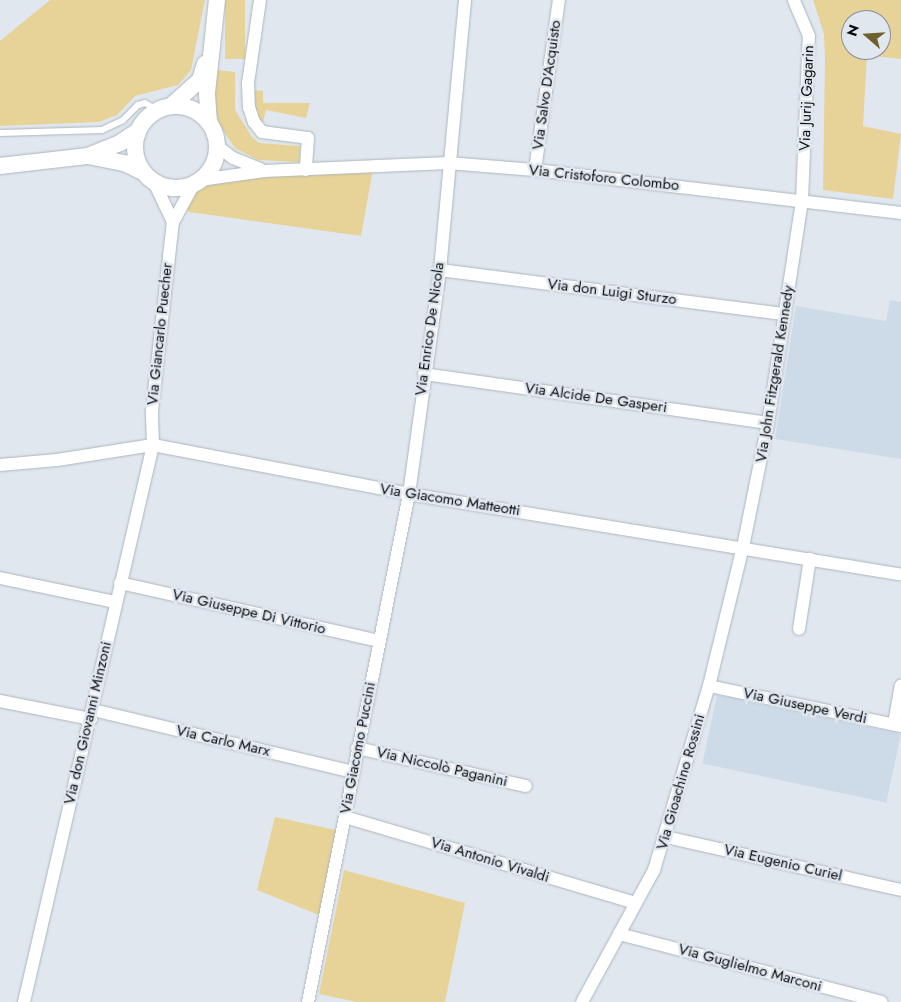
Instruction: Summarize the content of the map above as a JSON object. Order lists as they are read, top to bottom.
{
  "streets": {
    "street": [
      "Via Salvo D’Acquisto",
      "Via Jurij Gagarin",
      "Via Cristoforo Colombo",
      "Via don Luigi Sturzo",
      "Via Enrico De Nicola",
      "Via Giancarlo Puecher",
      "Via John Fitzgerald Kennedy",
      "Via Alcide De Gasperi",
      "Via Giacomo Matteotti",
      "Via Giuseppe Di Vittorio",
      "Via Giuseppe Verdi",
      "Via don Giovanni Minzoni",
      "Via Carlo Marx",
      "Via Giacomo Puccini",
      "Via Niccolò Paganini",
      "Via Gioachino Rossini",
      "Via Antonio Vivaldi",
      "Via Eugenio Curiel",
      "Via Guglielmo Marconi"
    ]
  },
  "crossings": [
    ["Via Salvo D’Acquisto", "Via Cristoforo Colombo"],
    ["Via Jurij Gagarin", "Via Cristoforo Colombo"],
    ["Via Jurij Gagarin", "Via John Fitzgerald Kennedy"],
    ["Via Cristoforo Colombo", "Via Enrico De Nicola"],
    ["Via Cristoforo Colombo", "Via Giancarlo Puecher"],
    ["Via Cristoforo Colombo", "Via John Fitzgerald Kennedy"],
    ["Via don Luigi Sturzo", "Via Enrico De Nicola"],
    ["Via don Luigi Sturzo", "Via John Fitzgerald Kennedy"],
    ["Via Enrico De Nicola", "Via Alcide De Gasperi"],
    ["Via Enrico De Nicola", "Via Giacomo Matteotti"],
    ["Via Enrico De Nicola", "Via Giacomo Puccini"],
    ["Via Giancarlo Puecher", "Via Giacomo Matteotti"],
    ["Via Giancarlo Puecher", "Via don Giovanni Minzoni"],
    ["Via John Fitzgerald Kennedy", "Via Alcide De Gasperi"],
    ["Via John Fitzgerald Kennedy", "Via Giacomo Matteotti"],
    ["Via John Fitzgerald Kennedy", "Via Gioachino Rossini"],
    ["Via Giacomo Matteotti", "Via don Giovanni Minzoni"],
    ["Via Giacomo Matteotti", "Via Giacomo Puccini"],
    ["Via Giacomo Matteotti", "Via Gioachino Rossini"],
    ["Via Giuseppe Di Vittorio", "Via don Giovanni Minzoni"],
    ["Via Giuseppe Di Vittorio", "Via Giacomo Puccini"],
    ["Via Giuseppe Verdi", "Via Gioachino Rossini"],
    ["Via don Giovanni Minzoni", "Via Carlo Marx"],
    ["Via Carlo Marx", "Via Giacomo Puccini"],
    ["Via Giacomo Puccini", "Via Niccolò Paganini"],
    ["Via Giacomo Puccini", "Via Antonio Vivaldi"],
    ["Via Gioachino Rossini", "Via Antonio Vivaldi"],
    ["Via Gioachino Rossini", "Via Eugenio Curiel"],
    ["Via Gioachino Rossini", "Via Guglielmo Marconi"]
  ],
  "north": "left"
}
